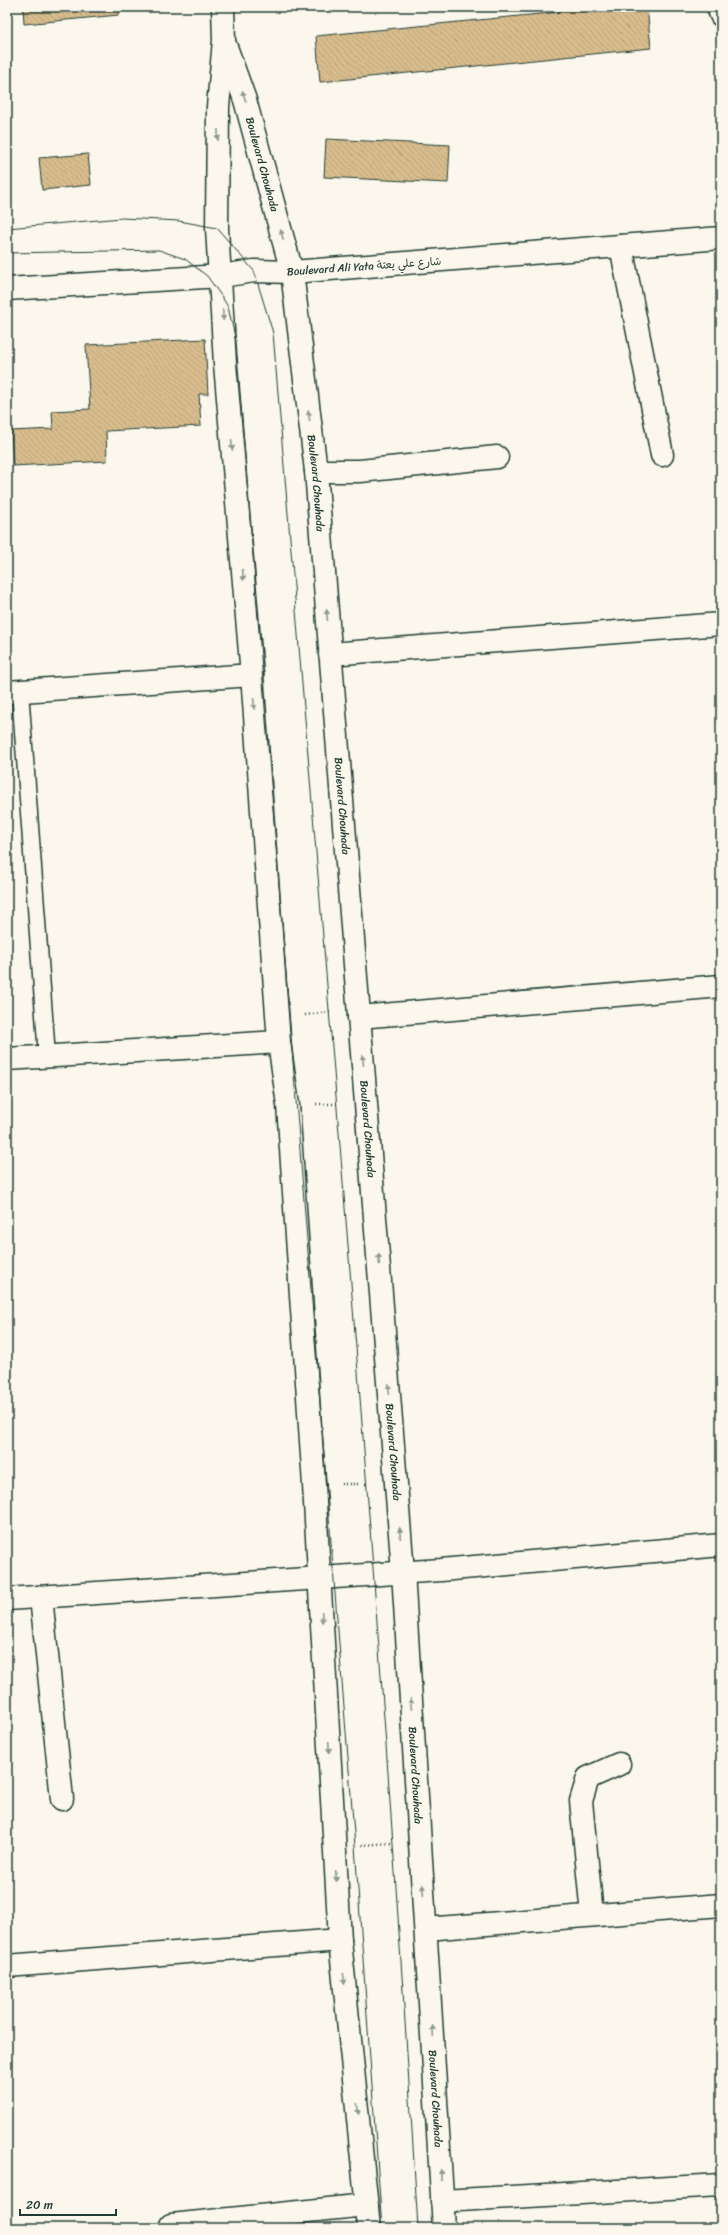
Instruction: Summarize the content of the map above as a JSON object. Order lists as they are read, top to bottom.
{
  "streets": {
    "street": ["Boulevard Chouhada", "Boulevard Ali Yata شارع علي يعتة"]
  },
  "crossings": [
    ["Boulevard Chouhada", "Boulevard Ali Yata شارع علي يعتة"]
  ],
  "scale_bar": "20 m"
}
